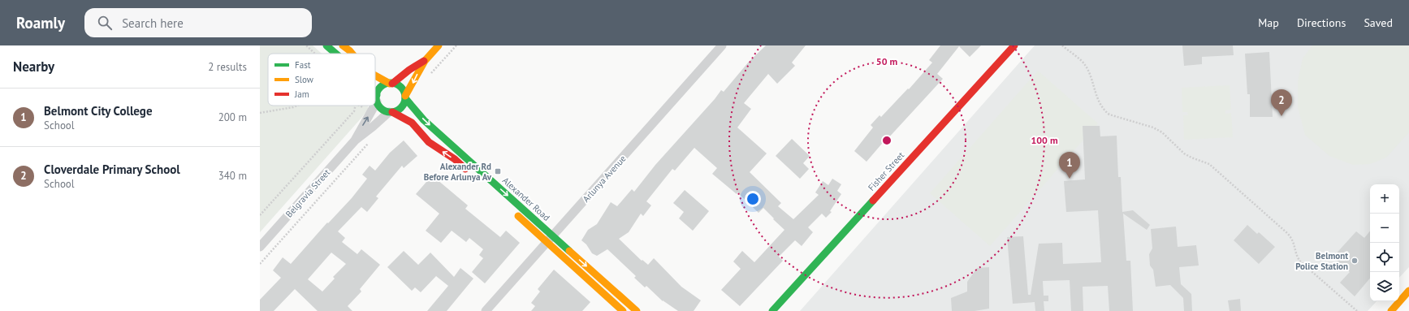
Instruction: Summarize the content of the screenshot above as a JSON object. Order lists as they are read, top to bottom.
{
  "streets": {
    "main road": ["Fisher Street", "Alexander Road"],
    "street": ["Arlunya Avenue", "Belgravia Street"]
  },
  "crossings": [
    ["Arlunya Avenue", "Alexander Road"],
    ["Belgravia Street", "Alexander Road"]
  ],
  "places": {
    "transit": ["Alexander Rd Before Arlunya Av"],
    "other": ["Belmont Police Station"]
  },
  "legend": ["Fast", "Slow", "Jam"],
  "page": {
    "header": "Roamly",
    "search": "Search here",
    "nav": ["Map", "Directions", "Saved"],
    "heading": ["Nearby", "2 results"],
    "list": [
      {
        "mark": "1",
        "name": "Belmont City College",
        "note": "School",
        "value": "200 m"
      },
      {
        "mark": "2",
        "name": "Cloverdale Primary School",
        "note": "School",
        "value": "340 m"
      }
    ],
    "pins": ["2", "1"],
    "map_buttons": ["+", "−"]
  },
  "rings": ["50 m", "100 m"]
}
